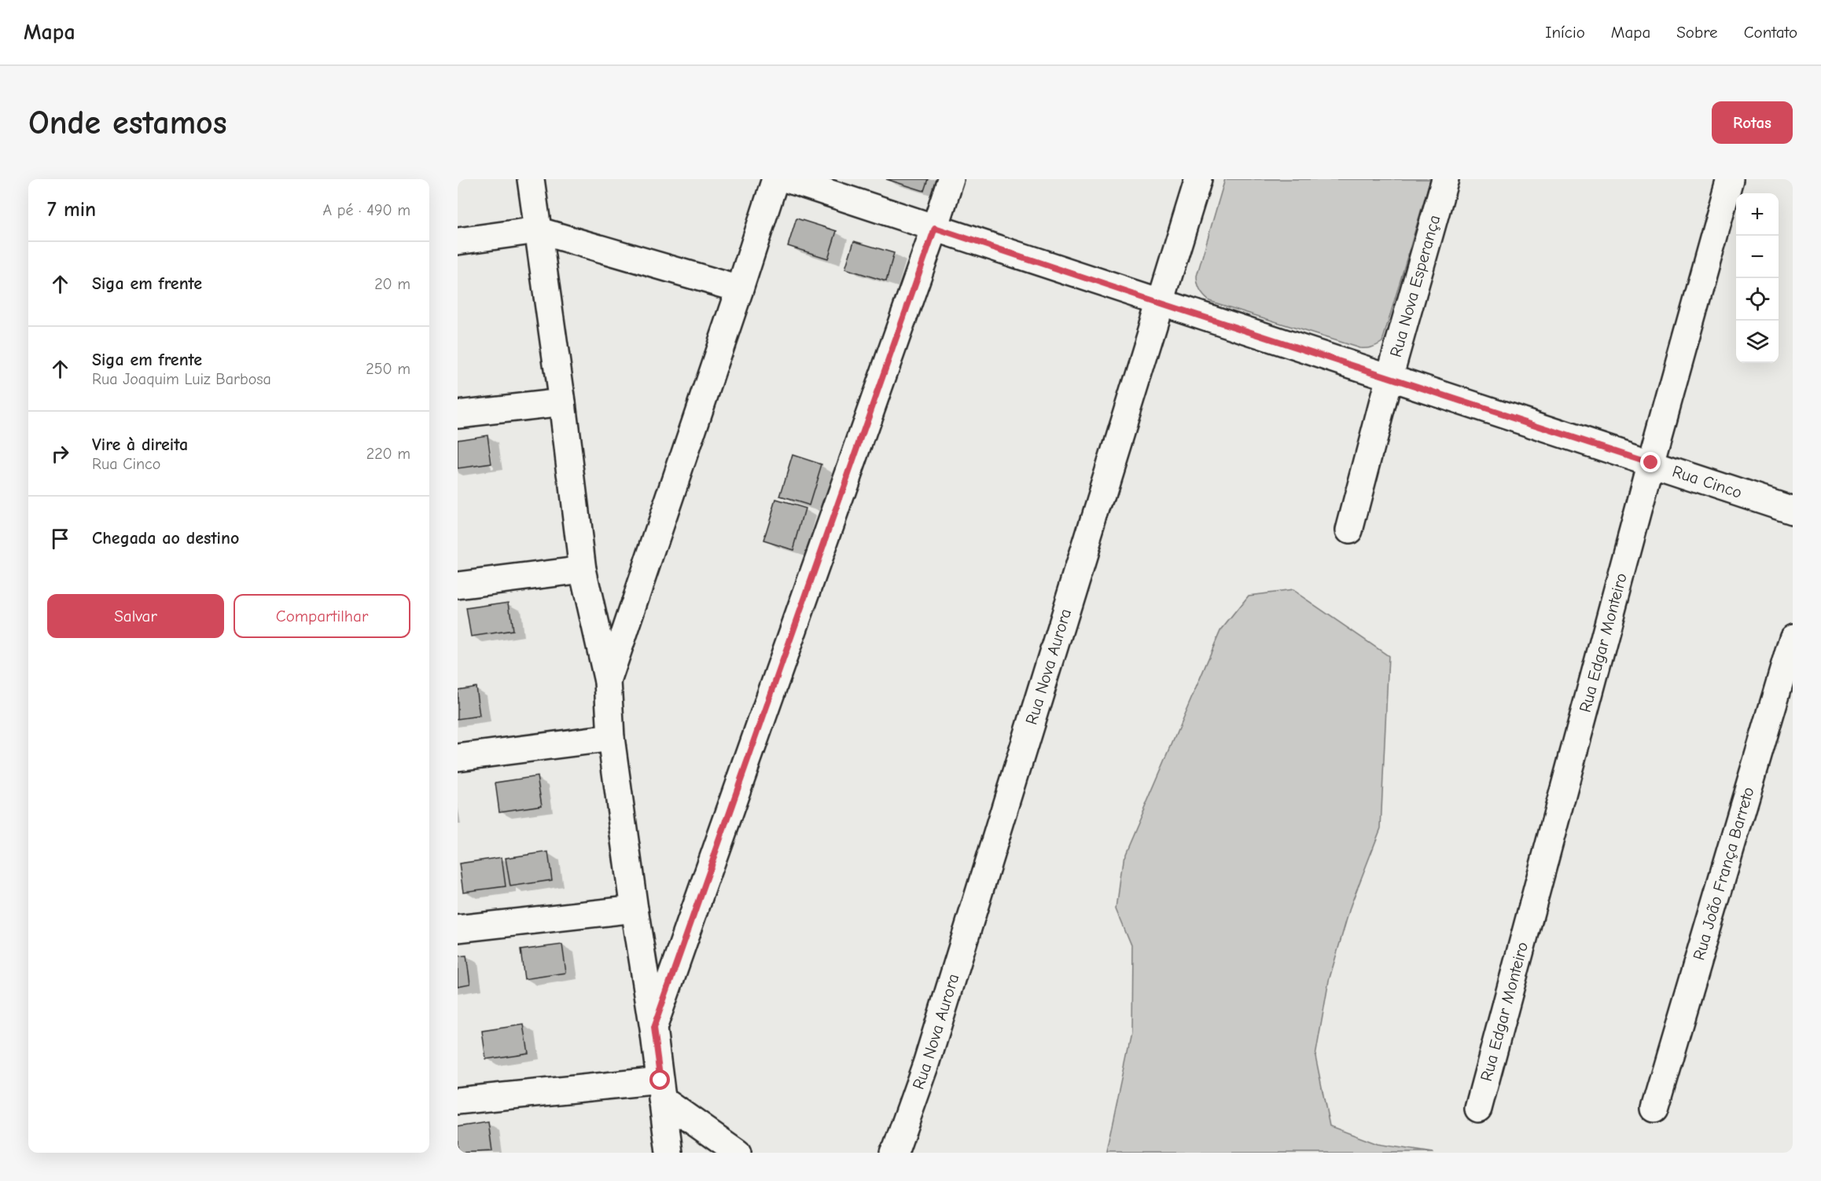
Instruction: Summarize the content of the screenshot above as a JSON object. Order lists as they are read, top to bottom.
{
  "streets": {
    "street": [
      "Rua Nova Esperança",
      "Rua Cinco",
      "Rua Edgar Monteiro",
      "Rua Nova Aurora",
      "Rua João França Barreto"
    ]
  },
  "crossings": [
    ["Rua Nova Esperança", "Rua Cinco"],
    ["Rua Cinco", "Rua Edgar Monteiro"],
    ["Rua Cinco", "Rua Nova Aurora"]
  ],
  "page": {
    "header": "Mapa",
    "nav": [
      "Início",
      "Mapa",
      "Sobre",
      "Contato"
    ],
    "buttons": [
      "Rotas",
      ["Salvar", "Compartilhar"]
    ],
    "title": "Onde estamos",
    "heading": ["7 min", "A pé · 490 m"],
    "map_buttons": ["+", "−"],
    "list": [
      ["Siga em frente", "20 m"],
      ["Siga em frente", "Rua Joaquim Luiz Barbosa", "250 m"],
      ["Vire à direita", "Rua Cinco", "220 m"],
      "Chegada ao destino"
    ]
  }
}
